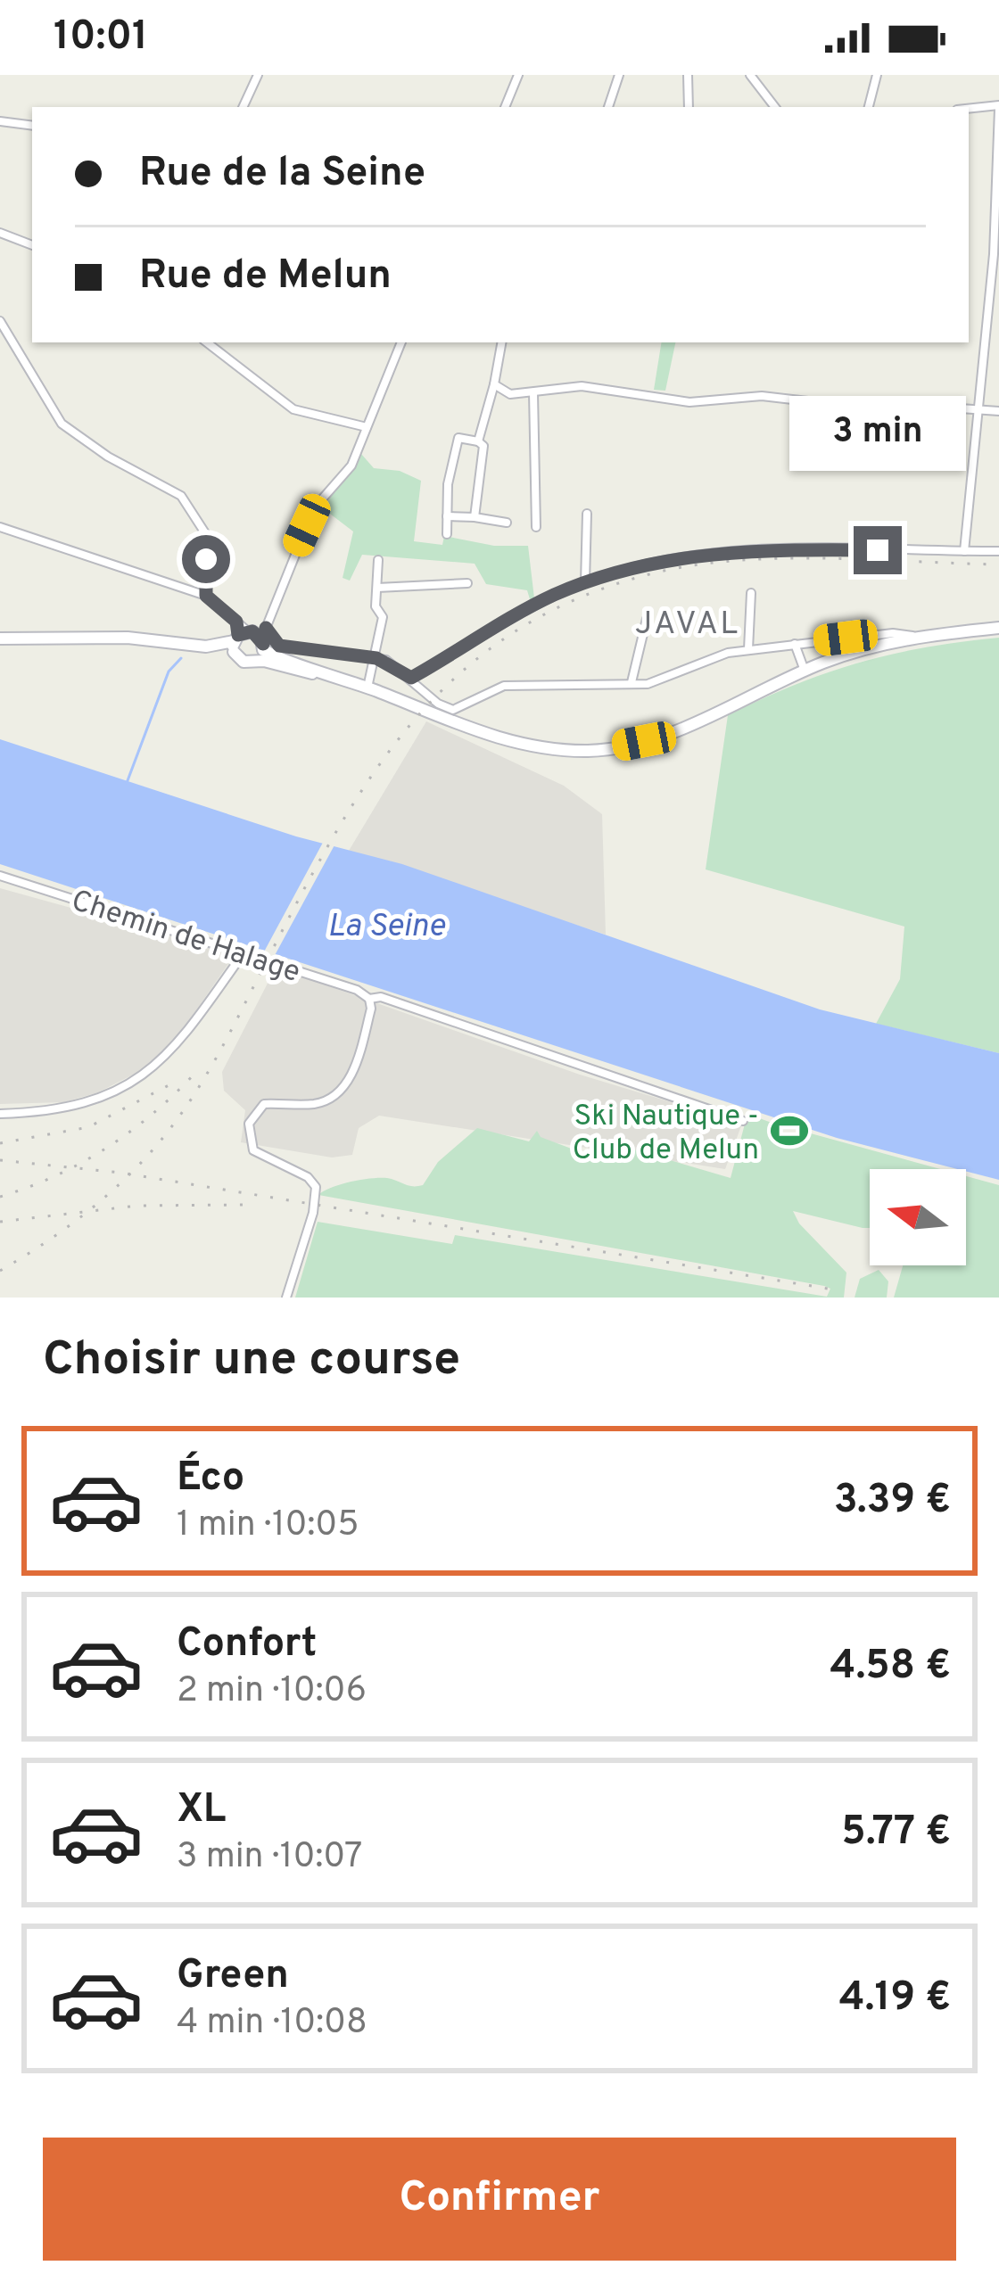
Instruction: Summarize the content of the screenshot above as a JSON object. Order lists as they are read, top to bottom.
{
  "streets": {
    "street": ["Chemin de Halage"]
  },
  "districts": ["JAVAL"],
  "water": ["La Seine"],
  "places": {
    "sports": ["Ski Nautique - Club de Melun"]
  },
  "north": "left",
  "page": {
    "status": "10:01",
    "banner": ["Rue de la Seine", "Rue de Melun"],
    "bubble": "3 min",
    "heading": "Choisir une course",
    "list": [
      {
        "name": "Éco",
        "note": "1 min · 10:05",
        "value": "3.39 €"
      },
      {
        "name": "Confort",
        "note": "2 min · 10:06",
        "value": "4.58 €"
      },
      {
        "name": "XL",
        "note": "3 min · 10:07",
        "value": "5.77 €"
      },
      {
        "name": "Green",
        "note": "4 min · 10:08",
        "value": "4.19 €"
      }
    ],
    "buttons": "Confirmer"
  }
}
